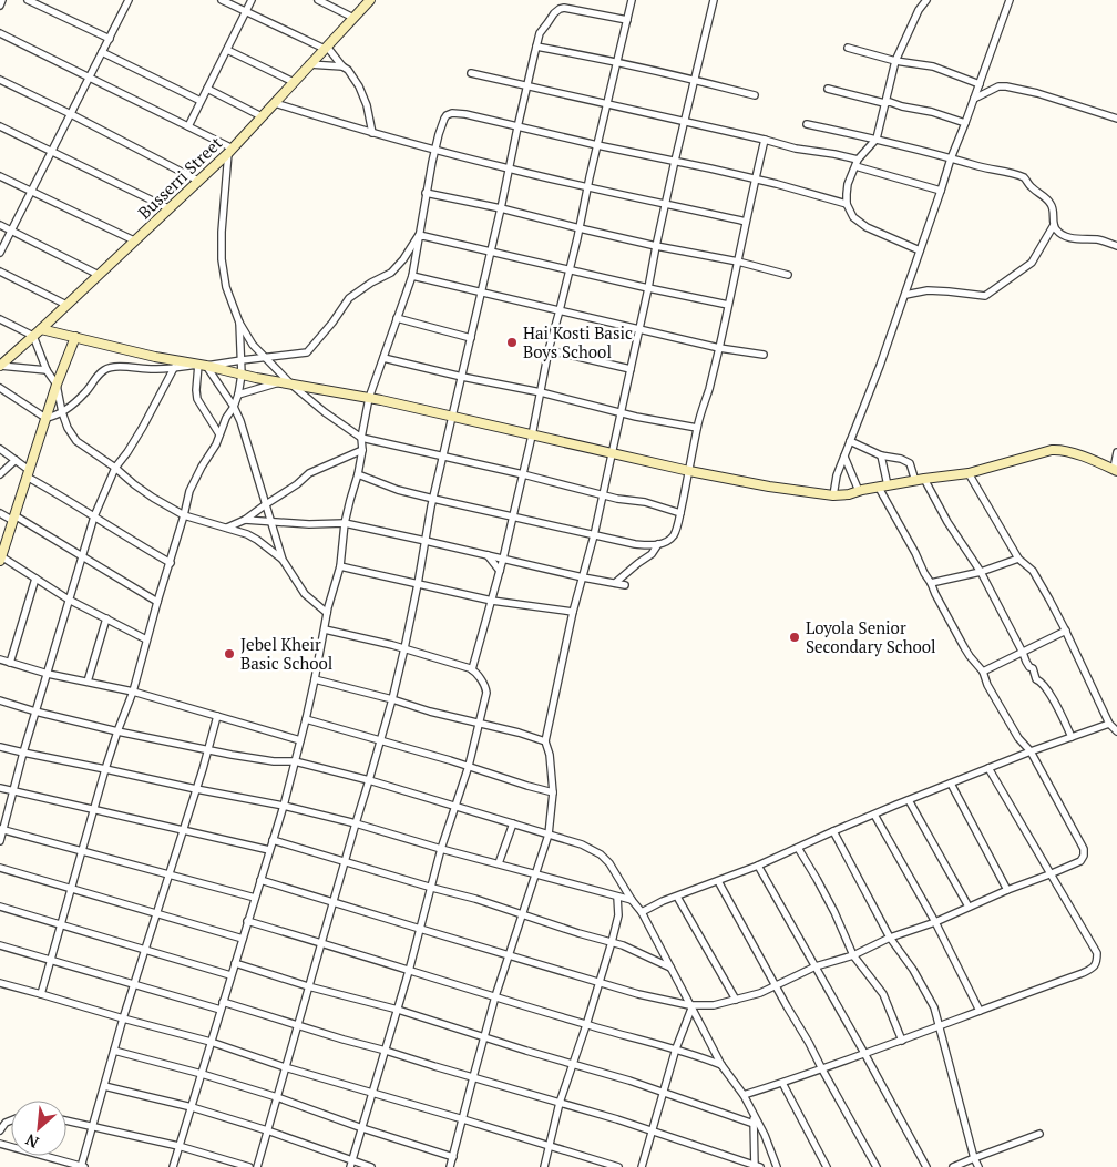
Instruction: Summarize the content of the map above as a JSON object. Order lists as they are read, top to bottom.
{
  "streets": {
    "main road": ["Busserri Street"]
  },
  "places": ["Hai Kosti Basic Boys School", "Loyola Senior Secondary School", "Jebel Kheir Basic School"],
  "north": "bottom left"
}
